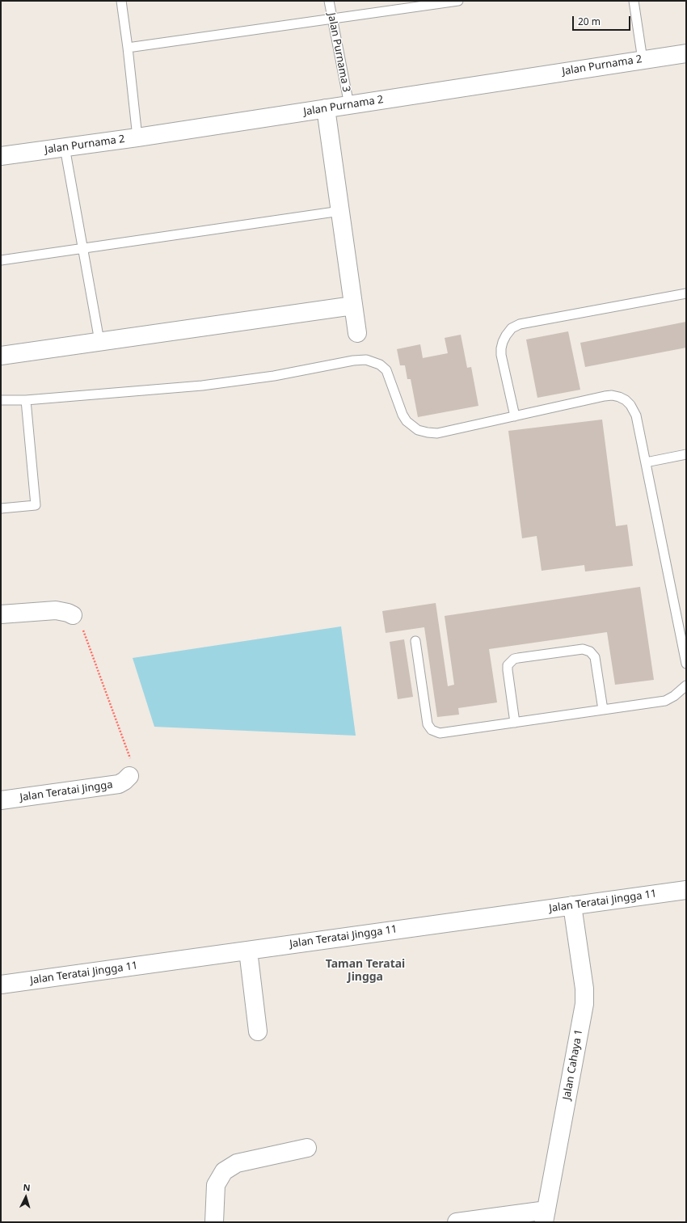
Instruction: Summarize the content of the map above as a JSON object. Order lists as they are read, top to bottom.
{
  "streets": {
    "street": [
      "Jalan Purnama 2",
      "Jalan Teratai Jingga",
      "Jalan Teratai Jingga 11",
      "Jalan Cahaya 1"
    ],
    "lane": ["Jalan Purnama 3"]
  },
  "crossings": [
    ["Jalan Purnama 3", "Jalan Purnama 2"],
    ["Jalan Teratai Jingga 11", "Jalan Cahaya 1"]
  ],
  "districts": ["Taman Teratai Jingga"],
  "scale_bar": "20 m",
  "north": "top"
}
